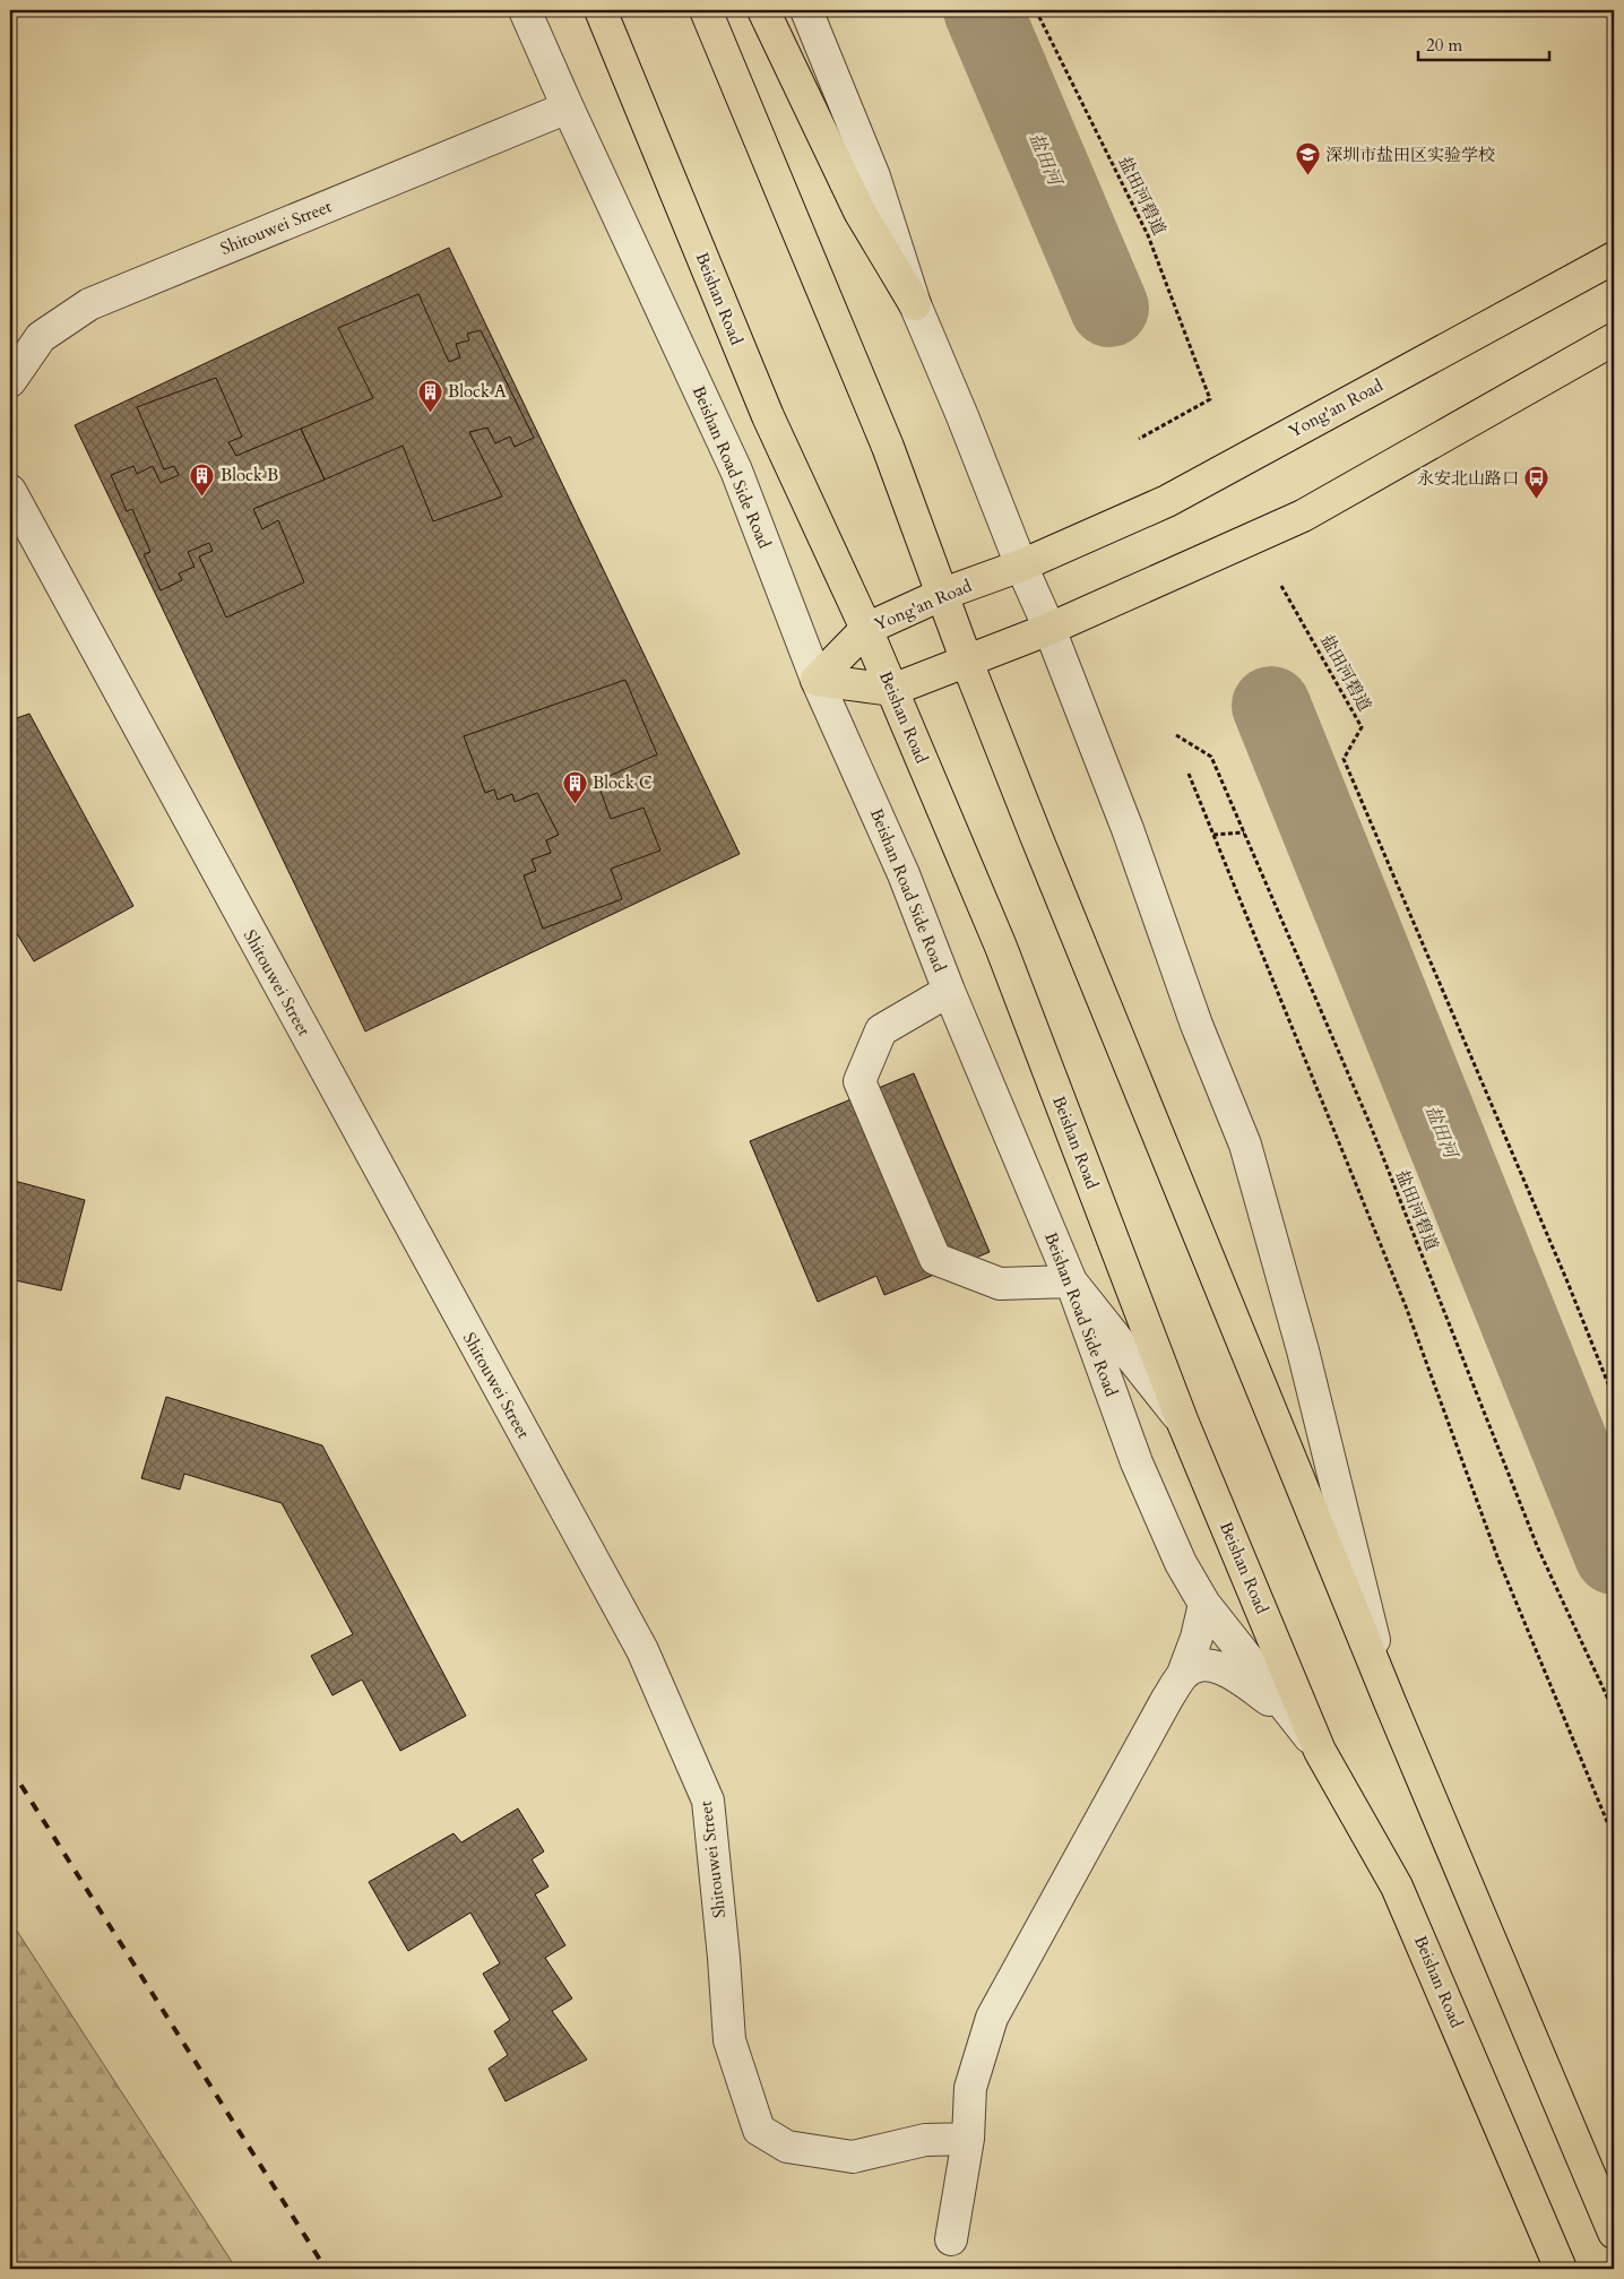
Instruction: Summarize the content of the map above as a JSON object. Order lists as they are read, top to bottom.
{
  "streets": {
    "main road": ["Beishan Road", "Yong'an Road"],
    "street": ["Shitouwei Street", "Beishan Road Side Road"],
    "path": ["盐田河碧道"]
  },
  "crossings": [
    ["Shitouwei Street", "Beishan Road Side Road"],
    ["Beishan Road", "Yong'an Road"],
    ["Beishan Road", "Beishan Road Side Road"],
    ["Yong'an Road", "Beishan Road Side Road"]
  ],
  "water": ["盐田河"],
  "places": {
    "school or university": ["深圳市盐田区实验学校"],
    "building": ["Block A", "Block B", "Block C"],
    "bus stop": ["永安北山路口"]
  },
  "scale_bar": "20 m"
}
